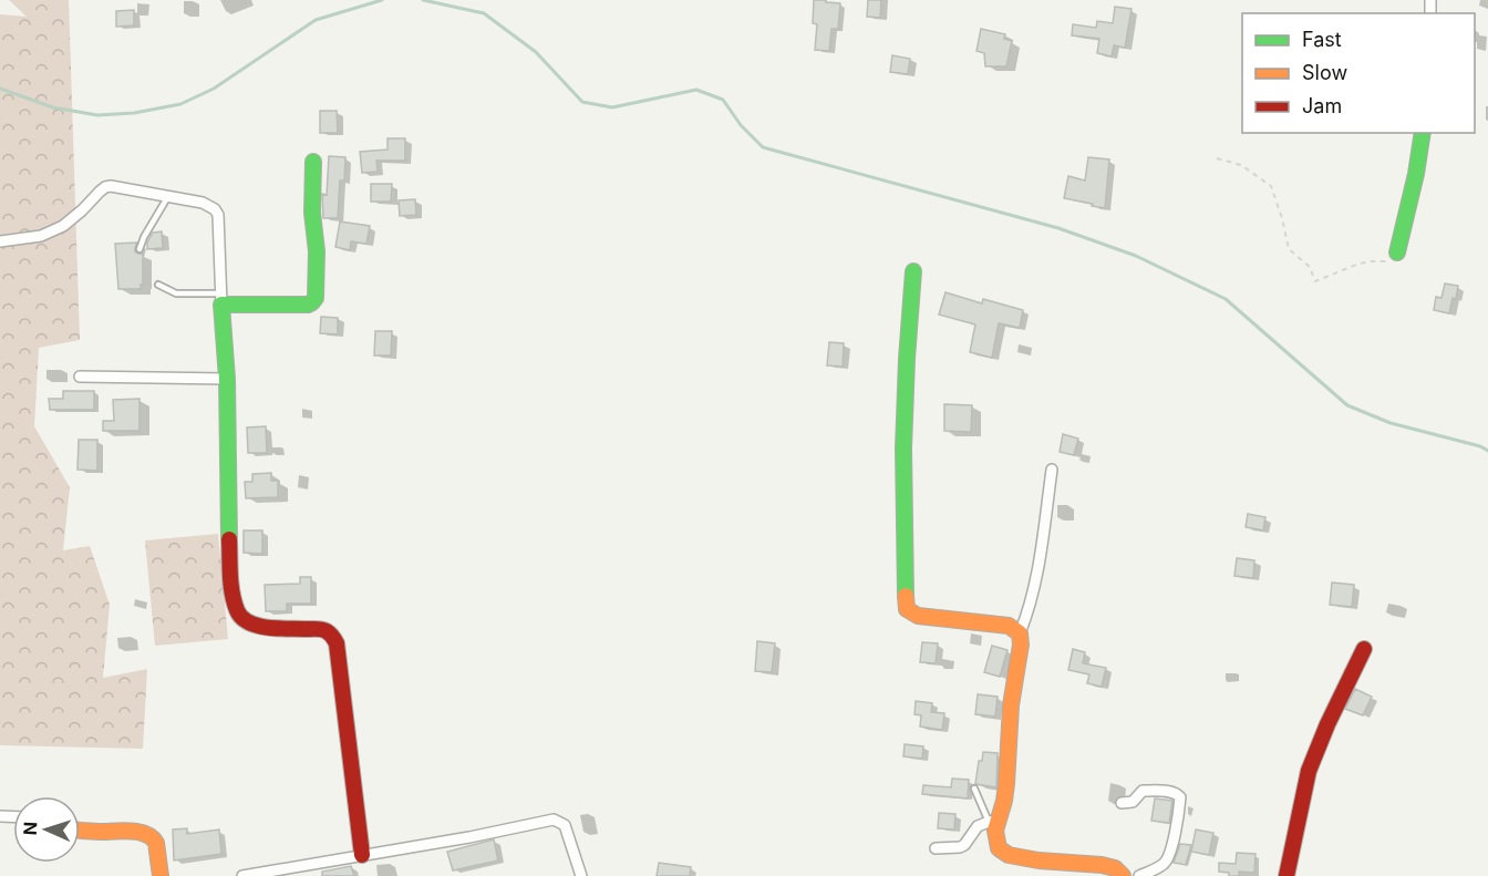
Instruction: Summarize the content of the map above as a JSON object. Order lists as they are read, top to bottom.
{
  "legend": ["Fast", "Slow", "Jam"],
  "north": "left"
}
